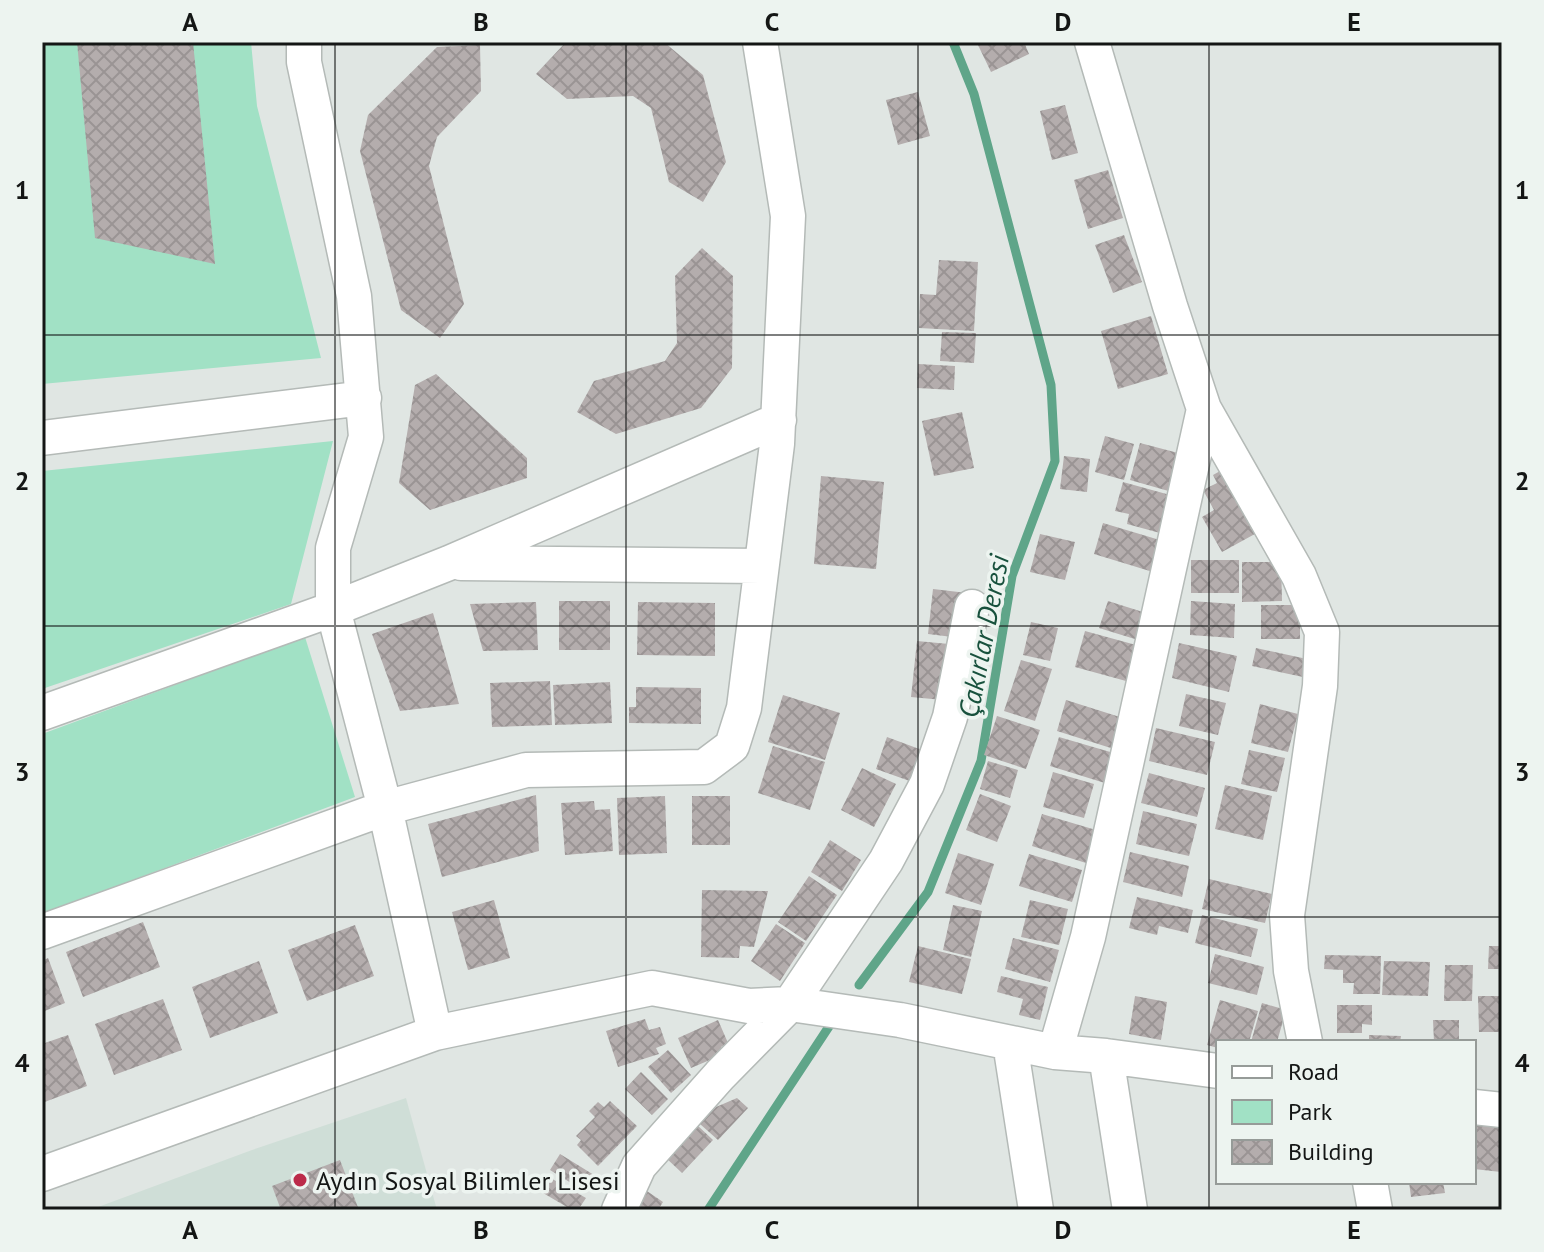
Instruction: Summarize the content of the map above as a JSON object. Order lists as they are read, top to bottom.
{
  "water": ["Çakırlar Deresi"],
  "places": ["Aydın Sosyal Bilimler Lisesi"],
  "legend": ["Road", "Park", "Building"],
  "grid": {
    "columns": [
      "A",
      "B",
      "C",
      "D",
      "E"
    ],
    "rows": [
      "1",
      "2",
      "3",
      "4"
    ]
  }
}
